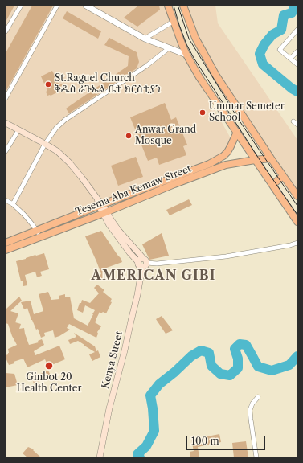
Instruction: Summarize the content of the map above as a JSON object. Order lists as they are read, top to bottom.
{
  "streets": {
    "main road": ["Tesema Aba Kemaw Street", "Kenya Street"]
  },
  "districts": ["AMERICAN GIBI"],
  "places": [
    "St.Raguel Church ቅዱስ ራጉኤል ቤተ ክርስቲያን",
    "Ummar Semeter School",
    "Anwar Grand Mosque",
    "Ginbot 20 Health Center"
  ],
  "scale_bar": "100 m"
}
